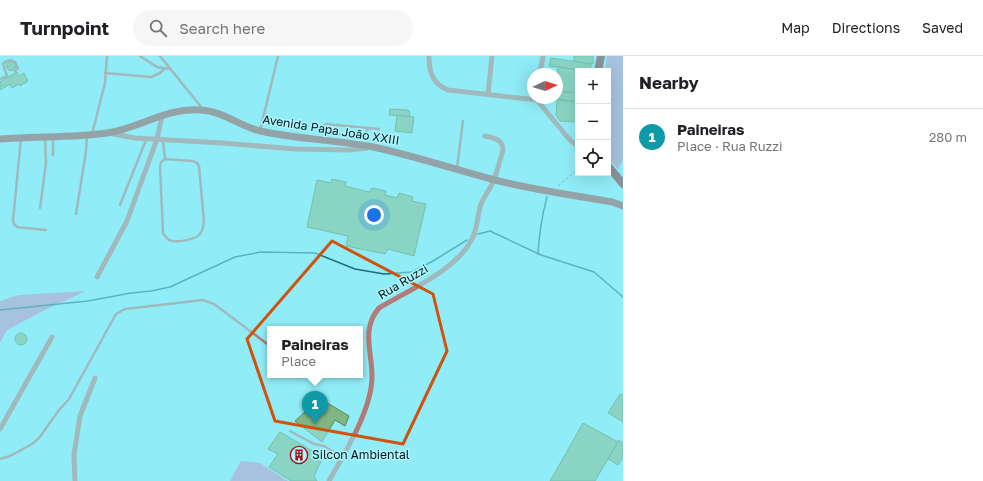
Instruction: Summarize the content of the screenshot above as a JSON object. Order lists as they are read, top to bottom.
{
  "streets": {
    "street": ["Avenida Papa João XXIII", "Rua Ruzzi"]
  },
  "crossings": [
    ["Avenida Papa João XXIII", "Rua Ruzzi"]
  ],
  "places": {
    "building": ["Silcon Ambiental"]
  },
  "north": "right",
  "page": {
    "header": "Turnpoint",
    "search": "Search here",
    "nav": ["Map", "Directions", "Saved"],
    "heading": "Nearby",
    "map_buttons": ["+", "−"],
    "list": [
      {
        "mark": "1",
        "name": "Paineiras",
        "note": "Place · Rua Ruzzi",
        "value": "280 m"
      }
    ],
    "popup": ["Paineiras", "Place"],
    "pins": "1"
  }
}
